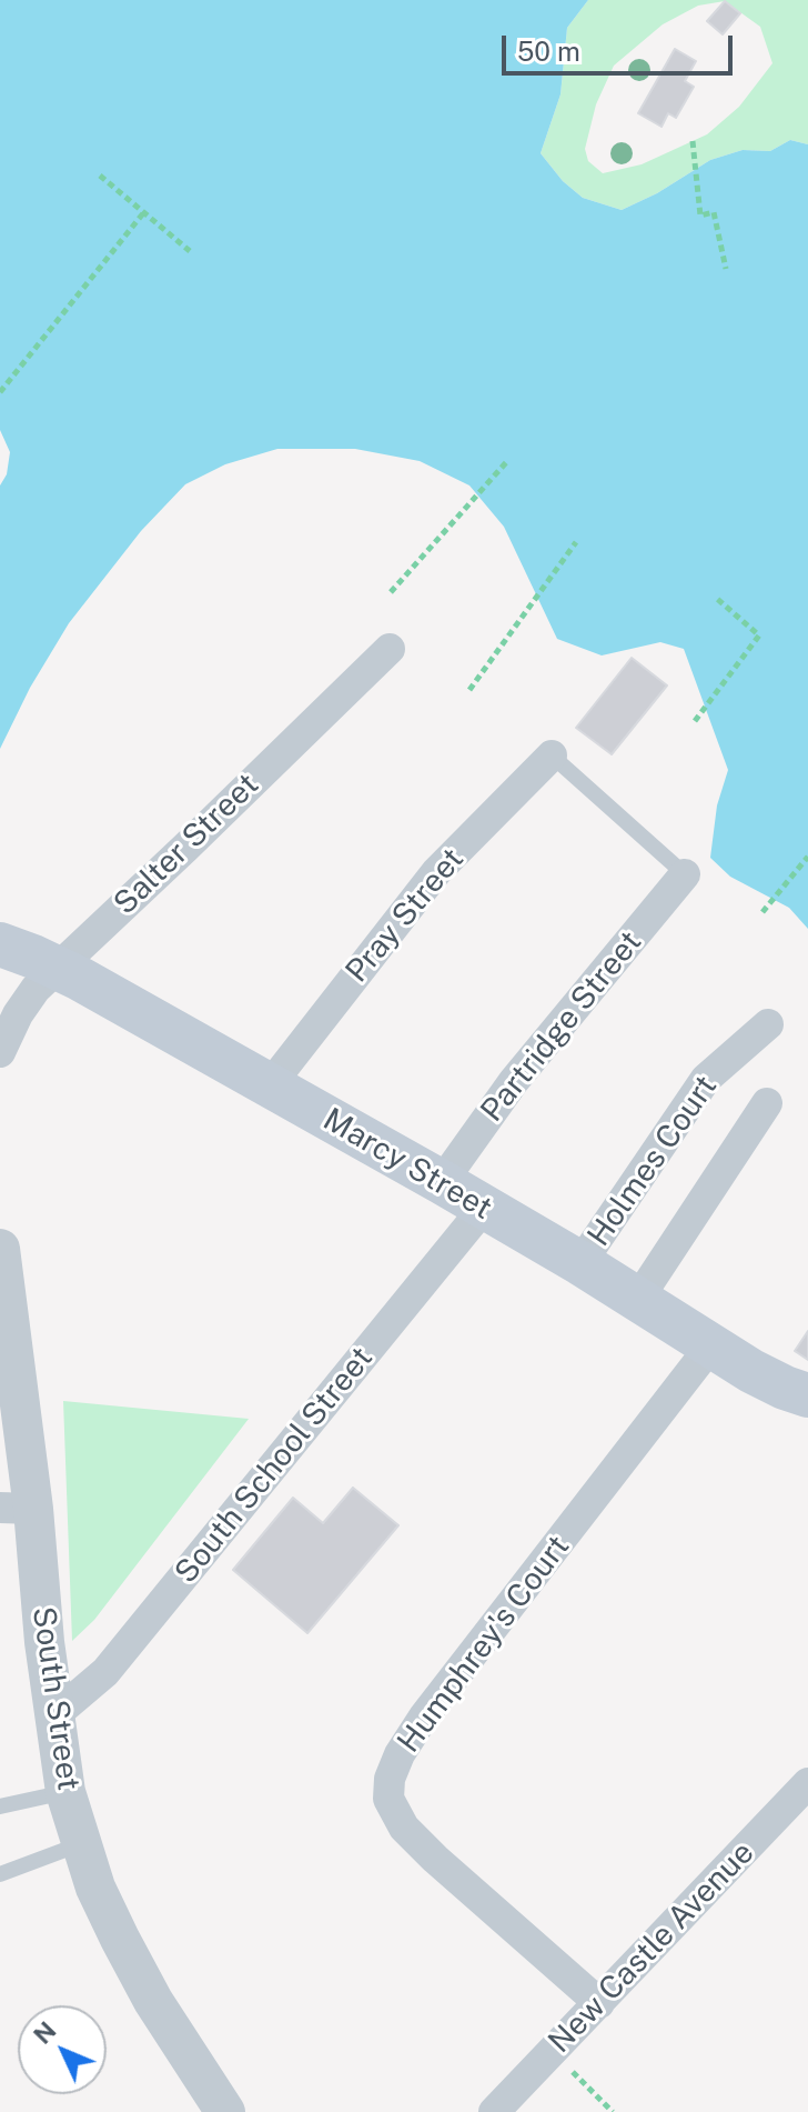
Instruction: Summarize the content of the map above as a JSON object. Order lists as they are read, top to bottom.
{
  "streets": {
    "main road": ["Marcy Street"],
    "street": [
      "Salter Street",
      "Pray Street",
      "Partridge Street",
      "Holmes Court",
      "South School Street",
      "Humphrey's Court",
      "South Street",
      "New Castle Avenue"
    ]
  },
  "crossings": [
    ["Salter Street", "Marcy Street"],
    ["Pray Street", "Marcy Street"],
    ["Partridge Street", "Marcy Street"],
    ["Holmes Court", "Marcy Street"],
    ["Marcy Street", "South School Street"],
    ["Marcy Street", "Humphrey's Court"],
    ["South School Street", "South Street"],
    ["Humphrey's Court", "New Castle Avenue"]
  ],
  "scale_bar": "50 m",
  "north": "top left"
}
